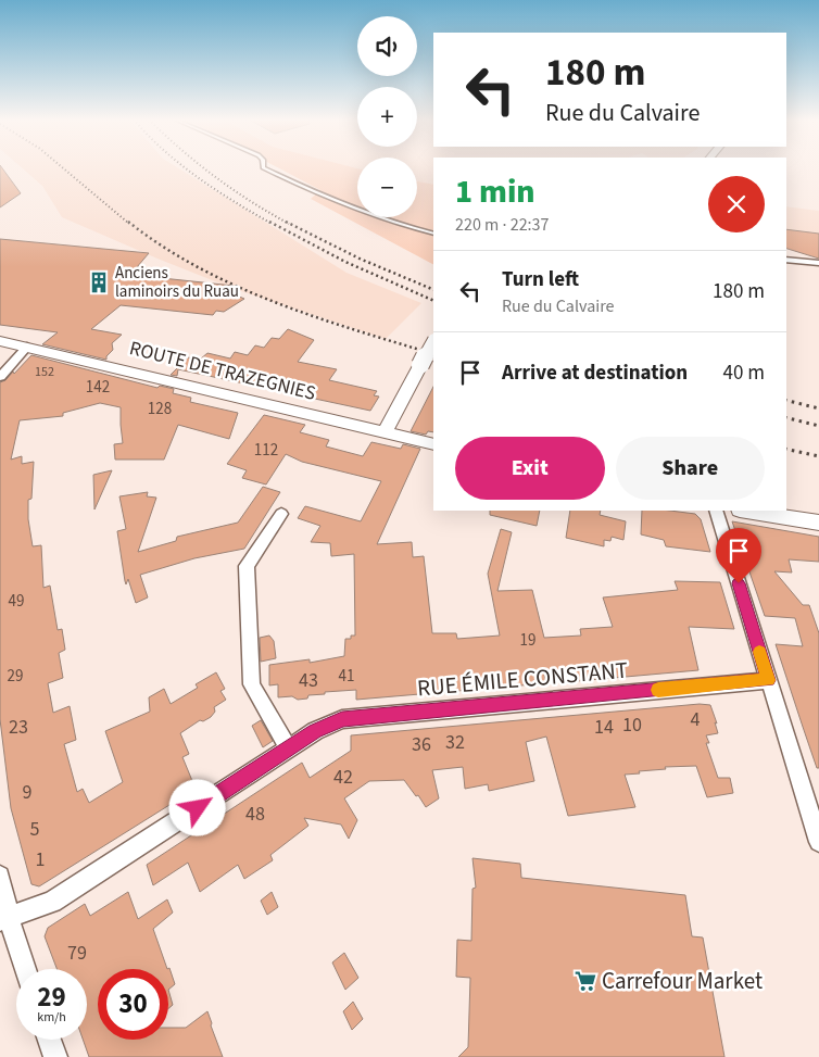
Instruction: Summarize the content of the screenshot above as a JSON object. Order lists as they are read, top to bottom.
{
  "streets": {
    "main road": ["ROUTE DE TRAZEGNIES"],
    "street": ["RUE ÉMILE CONSTANT"]
  },
  "places": {
    "building": ["Anciens laminoirs du Ruau"],
    "supermarket": ["Carrefour Market"]
  },
  "house_numbers": [
    "152",
    "142",
    "128",
    "112",
    "49",
    "19",
    "29",
    "41",
    "43",
    "4",
    "10",
    "23",
    "14",
    "32",
    "36",
    "42",
    "9",
    "48",
    "5",
    "1",
    "79"
  ],
  "page": {
    "map_buttons": ["+", "−"],
    "turn": ["180 m", "Rue du Calvaire"],
    "heading": ["1 min", "220 m · 22:37"],
    "list": [
      {
        "name": "Turn left",
        "note": "Rue du Calvaire",
        "value": "180 m"
      },
      {
        "name": "Arrive at destination",
        "value": "40 m"
      }
    ],
    "buttons": ["Exit", "Share"],
    "speed": "29 km/h",
    "limit": "30"
  }
}
